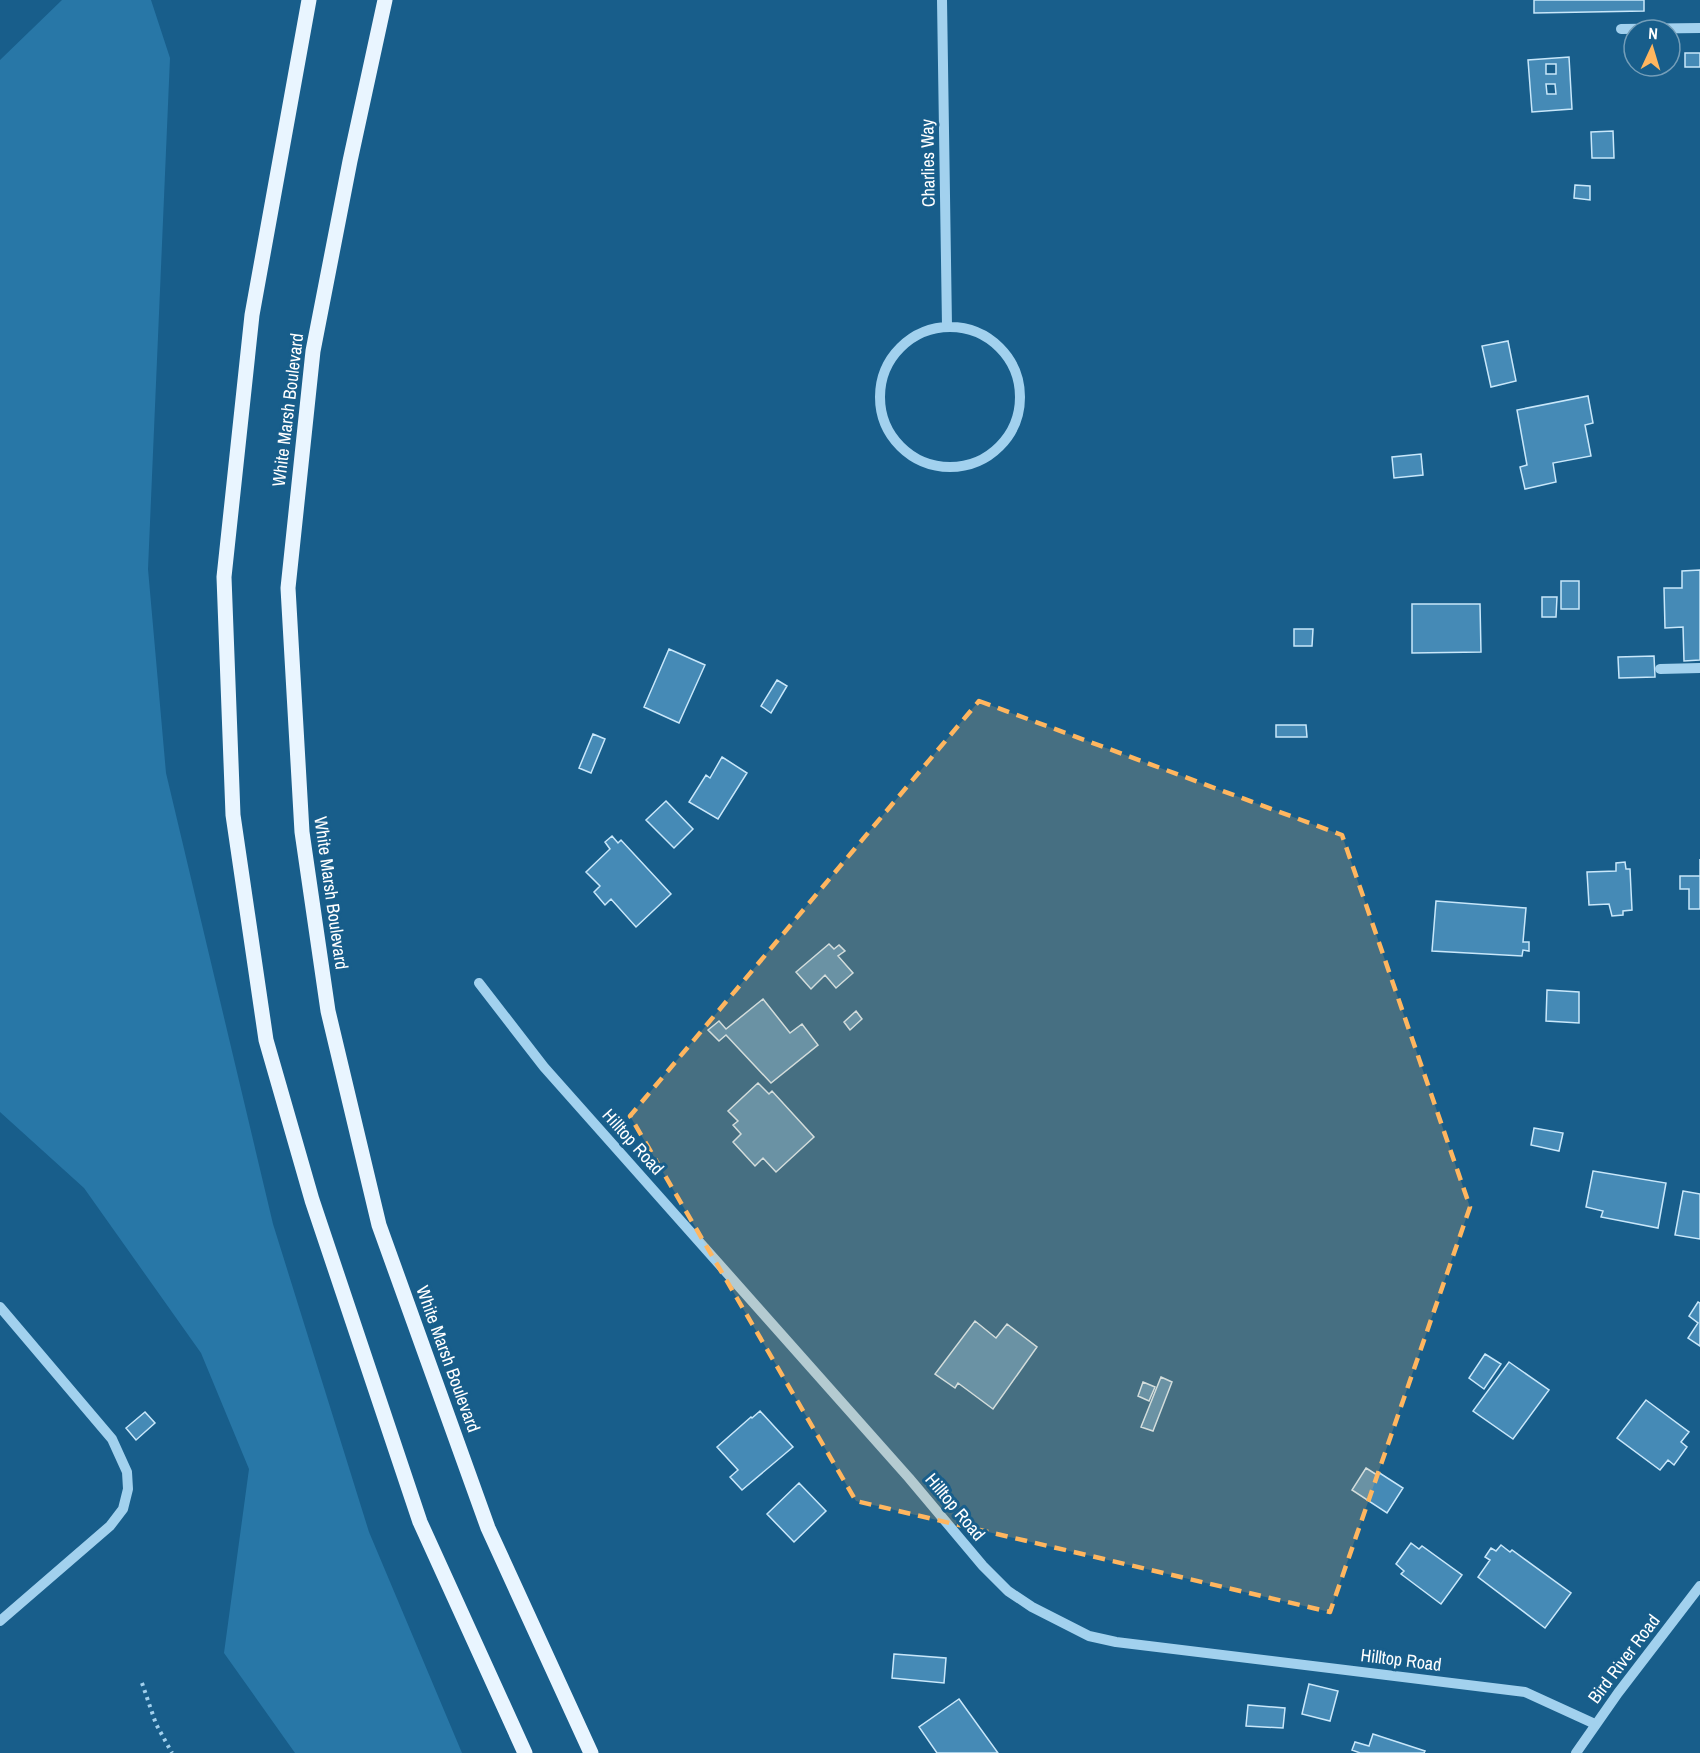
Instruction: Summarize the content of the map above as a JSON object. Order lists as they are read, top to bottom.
{
  "streets": {
    "main road": ["White Marsh Boulevard"],
    "street": ["Charlies Way", "Hilltop Road", "Bird River Road"]
  },
  "crossings": [
    ["Hilltop Road", "Bird River Road"]
  ],
  "north": "top"
}
